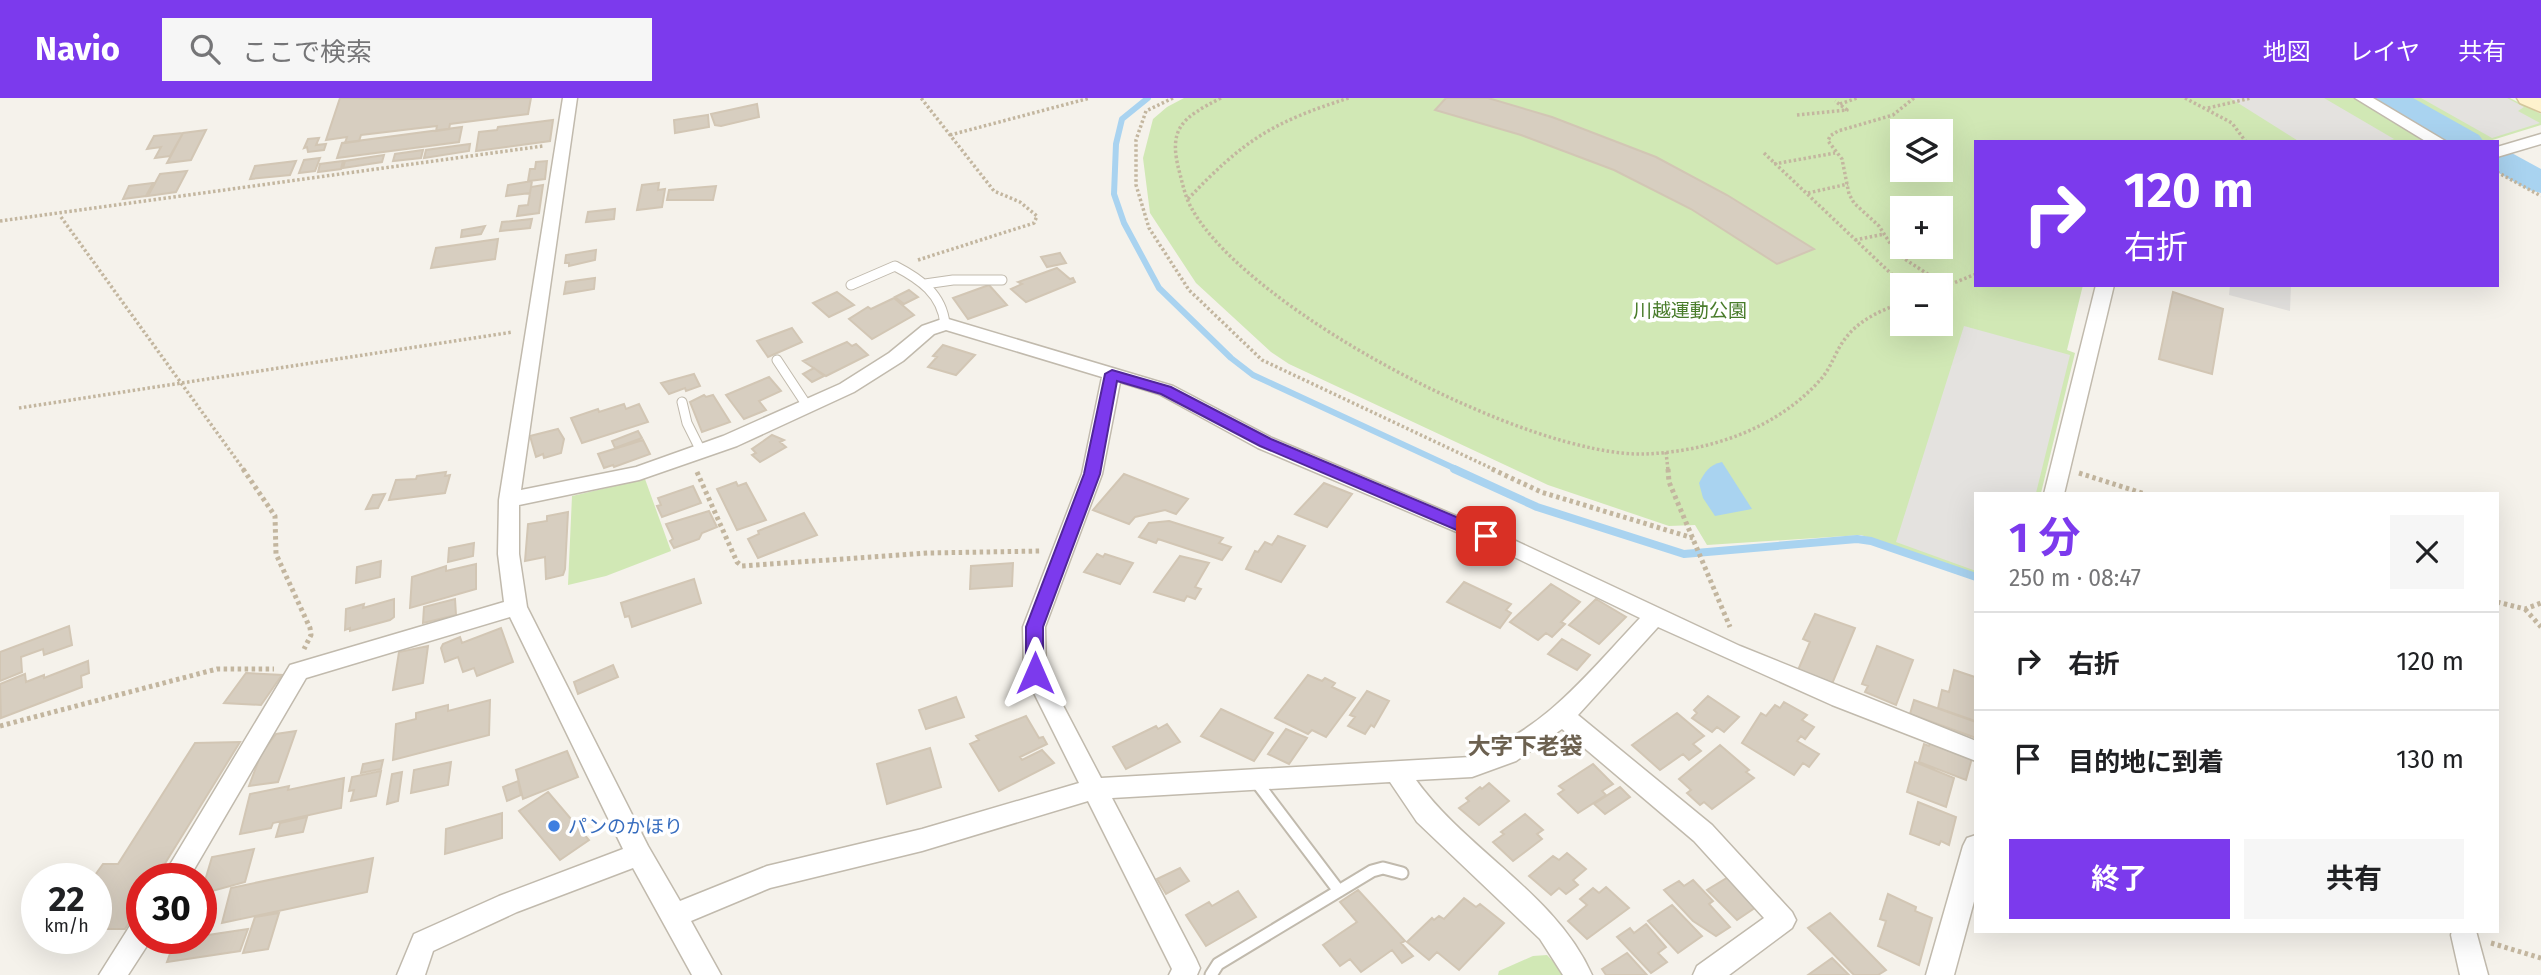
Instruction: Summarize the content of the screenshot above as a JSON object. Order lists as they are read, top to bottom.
{
  "districts": ["大字下老袋"],
  "parks": ["川越運動公園"],
  "places": ["パンのかほり"],
  "page": {
    "header": "Navio",
    "search": "ここで検索",
    "nav": ["地図", "レイヤ", "共有"],
    "map_buttons": ["+", "−"],
    "turn": ["120 m", "右折"],
    "heading": ["1 分", "250 m · 08:47"],
    "list": [
      {
        "name": "右折",
        "value": "120 m"
      },
      {
        "name": "目的地に到着",
        "value": "130 m"
      }
    ],
    "buttons": ["終了", "共有"],
    "speed": "22 km/h",
    "limit": "30"
  }
}
